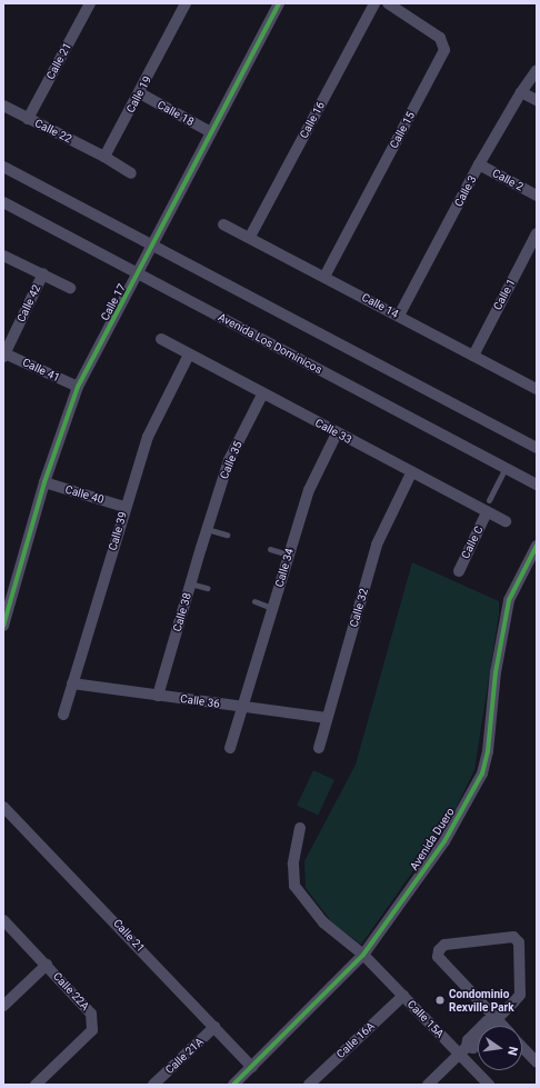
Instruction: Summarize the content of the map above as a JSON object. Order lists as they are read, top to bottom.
{
  "streets": {
    "street": [
      "Calle 21",
      "Calle 19",
      "Calle 18",
      "Calle 16",
      "Calle 15",
      "Calle 22",
      "Calle 2",
      "Calle 3",
      "Calle 1",
      "Calle 17",
      "Calle 42",
      "Calle 14",
      "Avenida Los Dominicos",
      "Calle 41",
      "Calle 33",
      "Calle 35",
      "Calle 40",
      "Calle 39",
      "Calle C",
      "Calle 34",
      "Calle 32",
      "Calle 38",
      "Calle 36",
      "Avenida Duero",
      "Calle 22A",
      "Calle 15A",
      "Calle 16A",
      "Calle 21A"
    ]
  },
  "crossings": [
    ["Calle 21", "Calle 22"],
    ["Calle 21", "Avenida Duero"],
    ["Calle 21", "Calle 21A"],
    ["Calle 19", "Calle 18"],
    ["Calle 19", "Calle 22"],
    ["Calle 18", "Calle 17"],
    ["Calle 16", "Calle 14"],
    ["Calle 15", "Calle 14"],
    ["Calle 2", "Calle 3"],
    ["Calle 3", "Calle 14"],
    ["Calle 1", "Calle 14"],
    ["Calle 17", "Avenida Los Dominicos"],
    ["Calle 17", "Calle 41"],
    ["Calle 17", "Calle 40"],
    ["Calle 42", "Calle 41"],
    ["Calle 33", "Calle 35"],
    ["Calle 33", "Calle 39"],
    ["Calle 33", "Calle C"],
    ["Calle 33", "Calle 34"],
    ["Calle 33", "Calle 32"],
    ["Calle 35", "Calle 38"],
    ["Calle 40", "Calle 39"],
    ["Calle 39", "Calle 36"],
    ["Calle 34", "Calle 36"],
    ["Calle 32", "Calle 36"],
    ["Calle 38", "Calle 36"],
    ["Avenida Duero", "Calle 15A"],
    ["Calle 15A", "Calle 16A"]
  ],
  "places": ["Condominio Rexville Park"],
  "north": "right"
}
